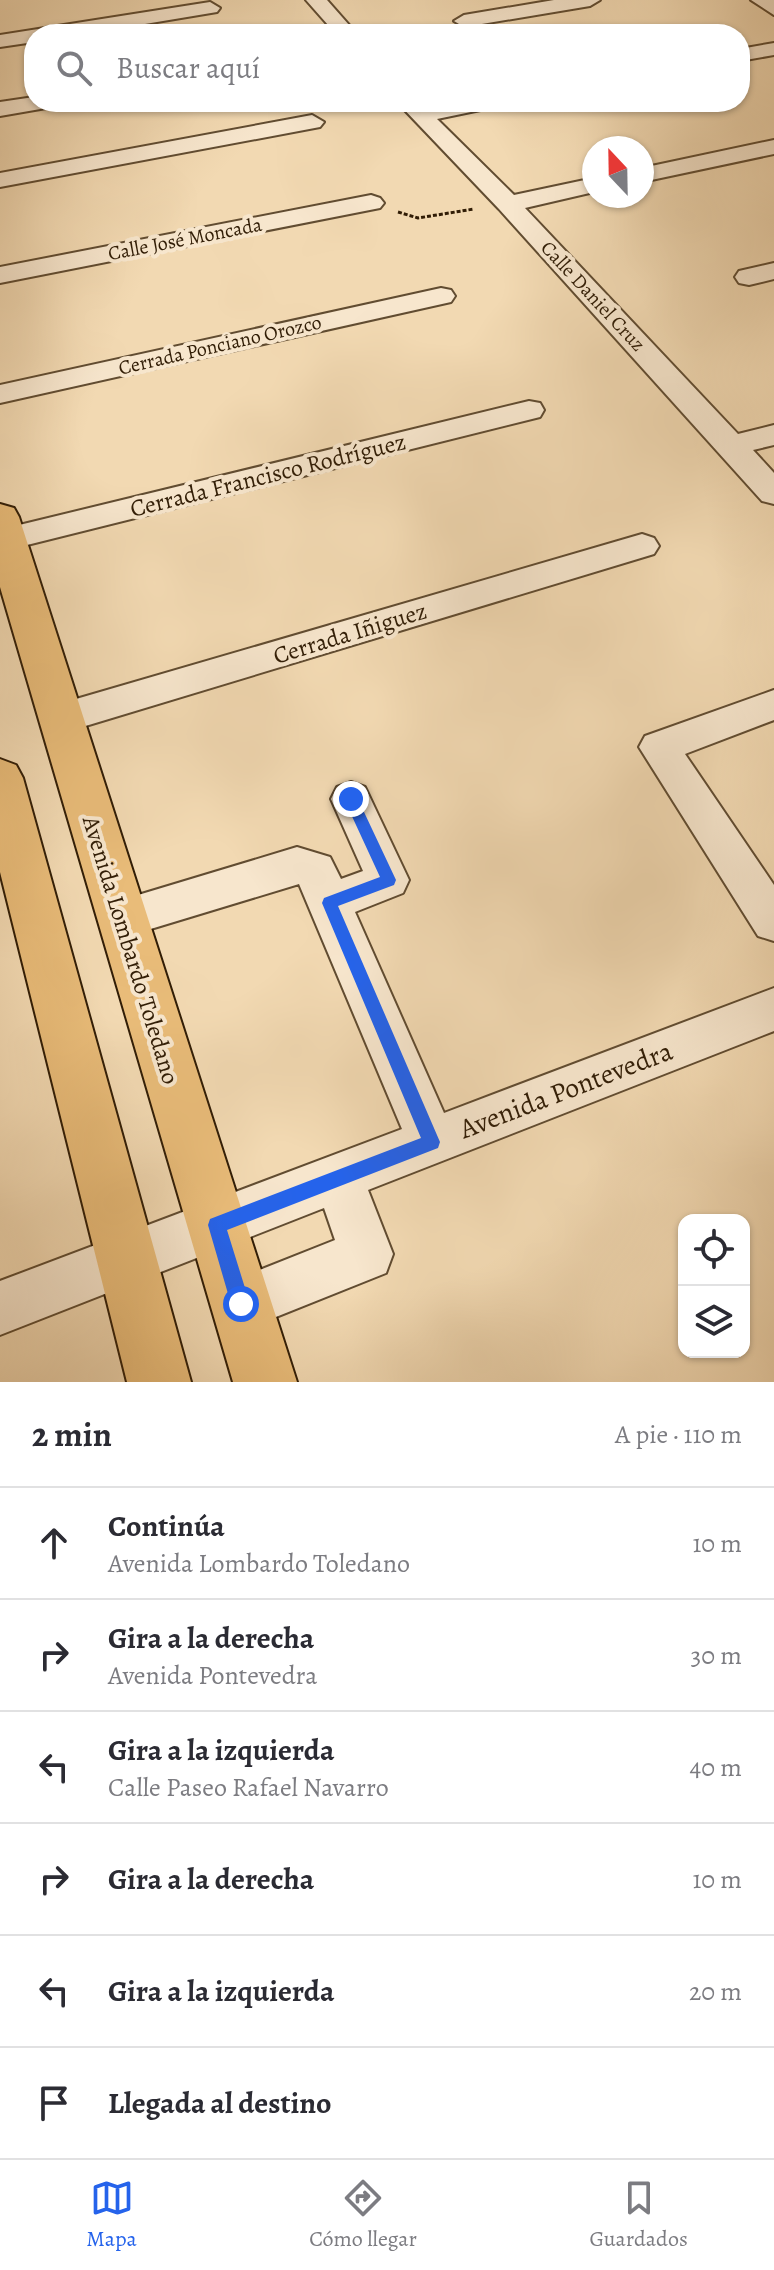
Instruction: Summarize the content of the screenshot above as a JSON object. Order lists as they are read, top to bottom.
{
  "streets": {
    "main road": ["Avenida Lombardo Toledano"],
    "street": [
      "Calle José Moncada",
      "Calle Daniel Cruz",
      "Cerrada Ponciano Orozco",
      "Cerrada Francisco Rodríguez",
      "Cerrada Iñiguez",
      "Avenida Pontevedra"
    ]
  },
  "crossings": [
    ["Cerrada Francisco Rodríguez", "Avenida Lombardo Toledano"],
    ["Cerrada Iñiguez", "Avenida Lombardo Toledano"],
    ["Avenida Lombardo Toledano", "Avenida Pontevedra"]
  ],
  "north": "top",
  "page": {
    "search": "Buscar aquí",
    "heading": ["2 min", "A pie · 110 m"],
    "list": [
      ["Continúa", "Avenida Lombardo Toledano", "10 m"],
      ["Gira a la derecha", "Avenida Pontevedra", "30 m"],
      ["Gira a la izquierda", "Calle Paseo Rafael Navarro", "40 m"],
      ["Gira a la derecha", "10 m"],
      ["Gira a la izquierda", "20 m"],
      "Llegada al destino"
    ],
    "nav": ["Mapa", "Cómo llegar", "Guardados"]
  }
}
